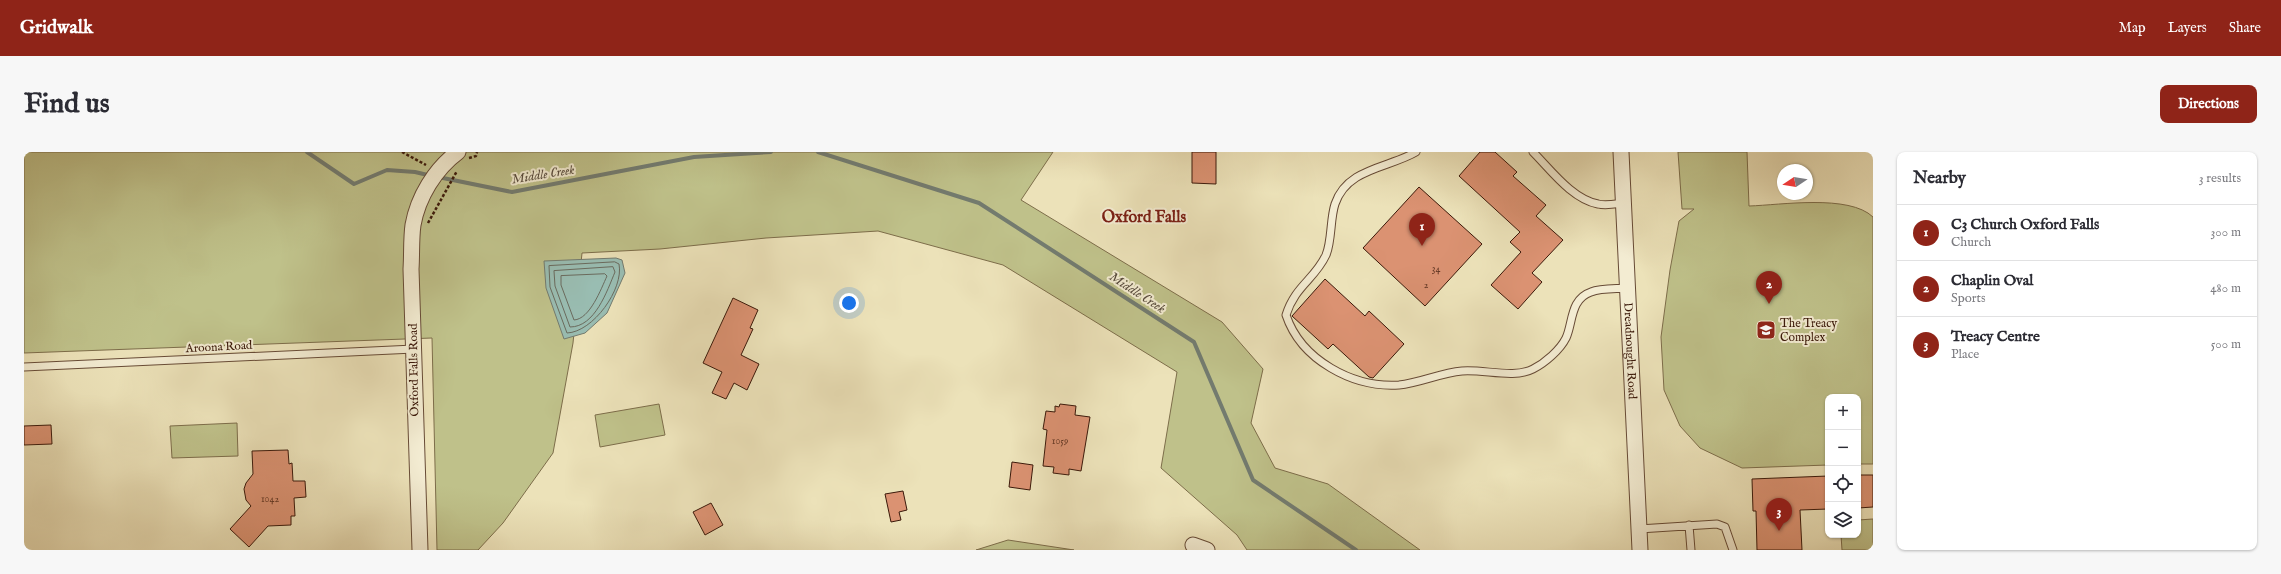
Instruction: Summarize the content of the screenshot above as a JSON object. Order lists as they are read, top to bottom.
{
  "streets": {
    "street": ["Dreadnought Road", "Oxford Falls Road"],
    "lane": ["Aroona Road"]
  },
  "crossings": [
    ["Aroona Road", "Oxford Falls Road"]
  ],
  "districts": ["Oxford Falls"],
  "water": ["Middle Creek"],
  "places": {
    "school or university": ["The Treacy Complex"]
  },
  "house_numbers": [
    "34",
    "2",
    "1059",
    "1042"
  ],
  "north": "left",
  "page": {
    "header": "Gridwalk",
    "nav": ["Map", "Layers", "Share"],
    "buttons": "Directions",
    "title": "Find us",
    "heading": ["Nearby", "3 results"],
    "list": [
      {
        "mark": "1",
        "name": "C3 Church Oxford Falls",
        "note": "Church",
        "value": "300 m"
      },
      {
        "mark": "2",
        "name": "Chaplin Oval",
        "note": "Sports",
        "value": "480 m"
      },
      {
        "mark": "3",
        "name": "Treacy Centre",
        "note": "Place",
        "value": "500 m"
      }
    ],
    "pins": ["1", "2", "3"],
    "map_buttons": ["+", "−"]
  }
}
